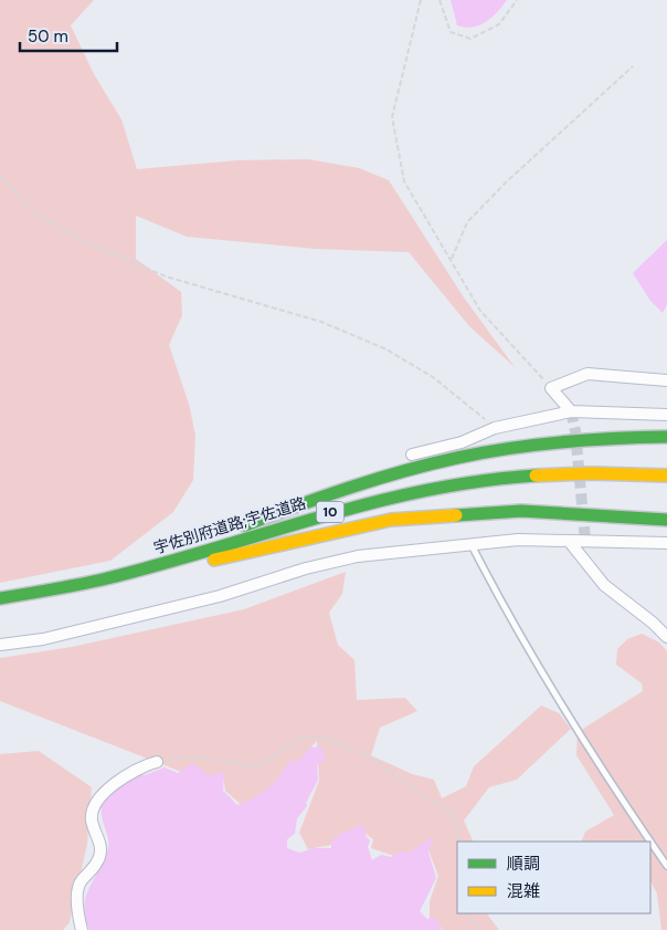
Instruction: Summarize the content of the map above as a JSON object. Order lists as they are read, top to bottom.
{
  "streets": {
    "highway": ["10", "宇佐別府道路;宇佐道路"]
  },
  "legend": ["順調", "混雑"],
  "scale_bar": "50 m"
}
